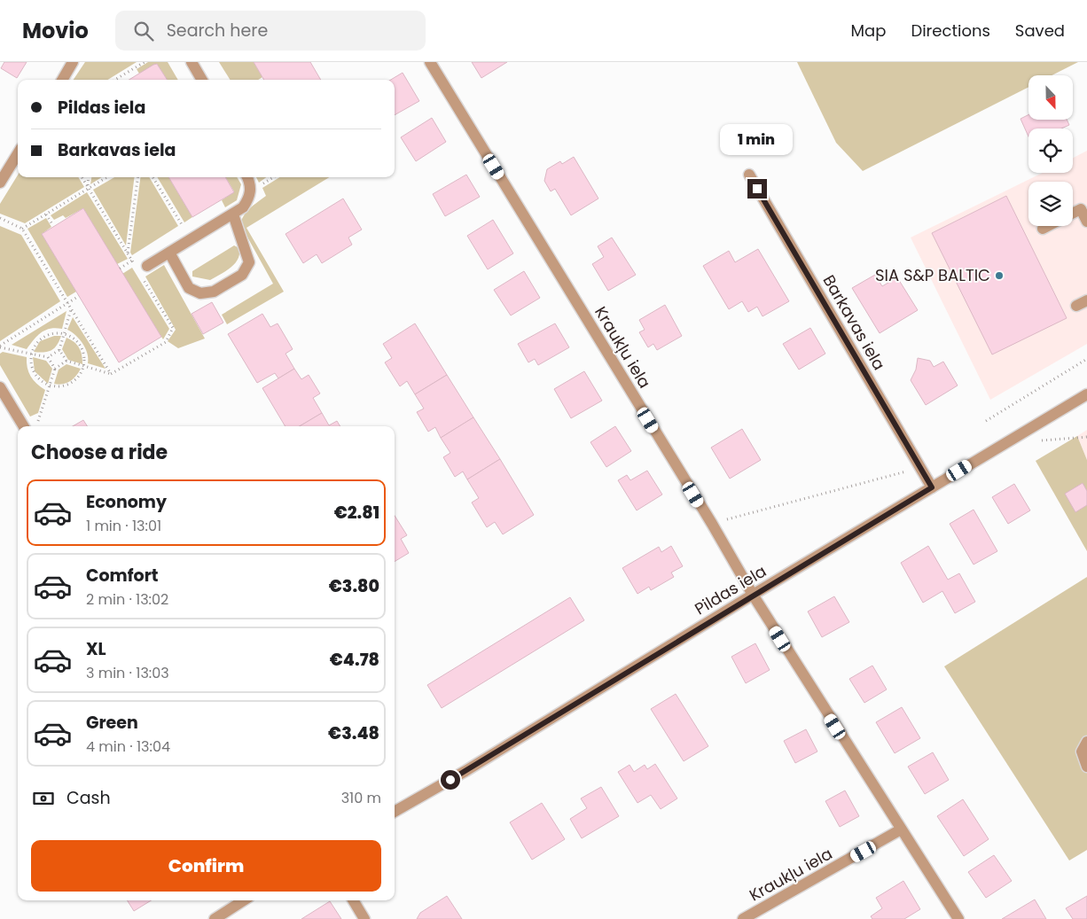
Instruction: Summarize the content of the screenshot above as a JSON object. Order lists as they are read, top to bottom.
{
  "streets": {
    "street": ["Barkavas iela", "Kraukļu iela", "Pildas iela"]
  },
  "crossings": [
    ["Barkavas iela", "Pildas iela"],
    ["Kraukļu iela", "Pildas iela"]
  ],
  "places": ["SIA S&P BALTIC"],
  "north": "bottom",
  "page": {
    "header": "Movio",
    "search": "Search here",
    "nav": ["Map", "Directions", "Saved"],
    "banner": ["Pildas iela", "Barkavas iela"],
    "bubble": "1 min",
    "heading": "Choose a ride",
    "list": [
      {
        "name": "Economy",
        "note": "1 min · 13:01",
        "value": "€2.81"
      },
      {
        "name": "Comfort",
        "note": "2 min · 13:02",
        "value": "€3.80"
      },
      {
        "name": "XL",
        "note": "3 min · 13:03",
        "value": "€4.78"
      },
      {
        "name": "Green",
        "note": "4 min · 13:04",
        "value": "€3.48"
      }
    ],
    "pay": ["Cash", "310 m"],
    "buttons": "Confirm"
  }
}
